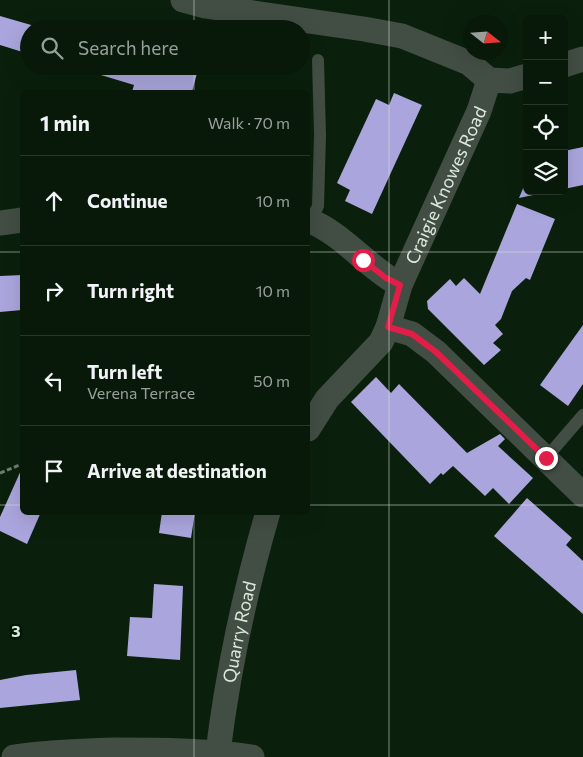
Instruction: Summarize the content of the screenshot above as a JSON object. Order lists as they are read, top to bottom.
{
  "streets": {
    "street": ["Craigie Knowes Road", "Quarry Road"]
  },
  "north": "right",
  "page": {
    "map_buttons": ["+", "−"],
    "search": "Search here",
    "heading": ["1 min", "Walk · 70 m"],
    "list": [
      ["Continue", "10 m"],
      ["Turn right", "10 m"],
      ["Turn left", "Verena Terrace", "50 m"],
      "Arrive at destination"
    ]
  },
  "grid": {
    "rows": ["3"]
  }
}
